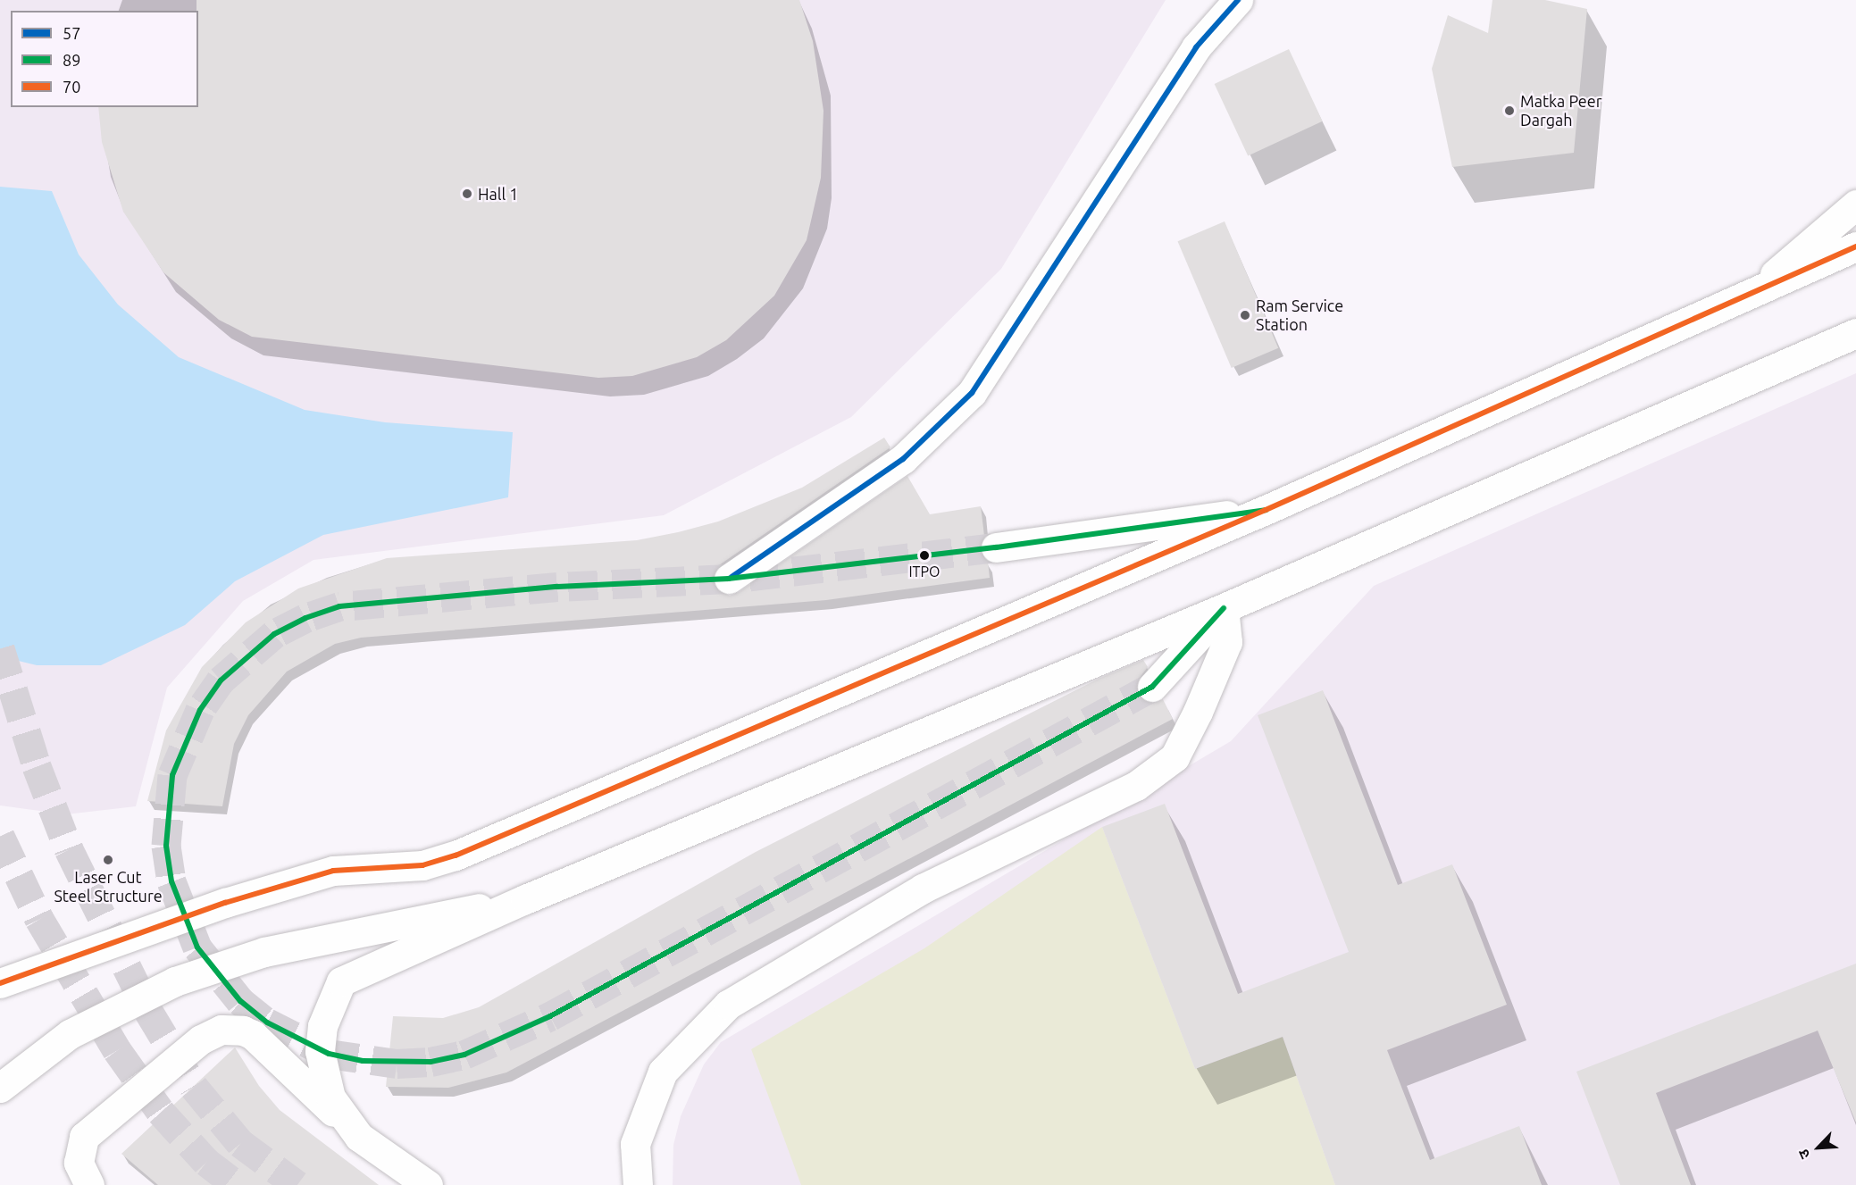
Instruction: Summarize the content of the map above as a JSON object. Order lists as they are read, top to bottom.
{
  "places": [
    "Matka Peer Dargah",
    "Hall 1",
    "Ram Service Station",
    "ITPO",
    "Laser Cut Steel Structure"
  ],
  "lines": ["transit line 57", "transit line 70", "transit line 89"],
  "legend": ["57", "89", "70"],
  "north": "bottom left"
}
